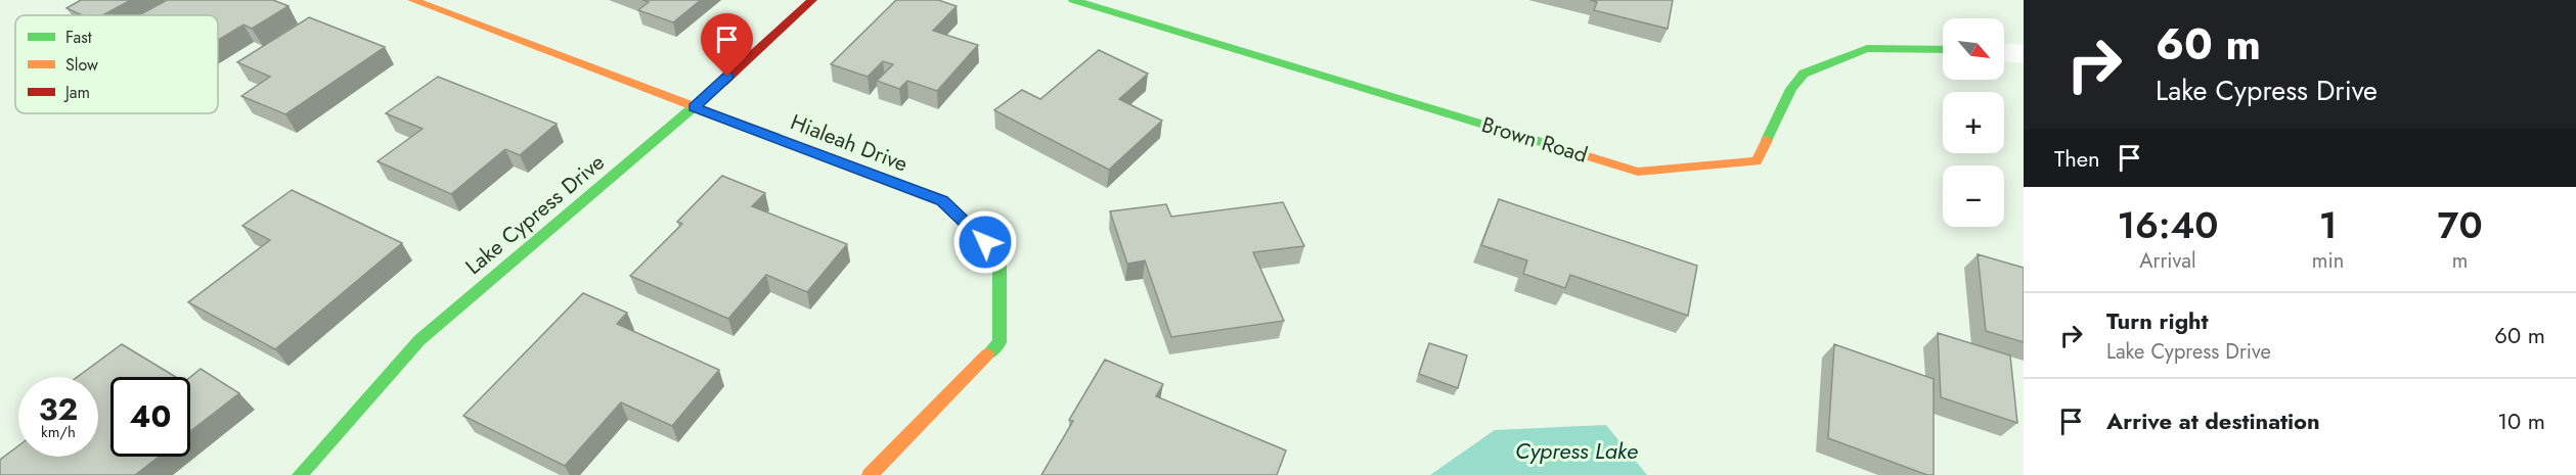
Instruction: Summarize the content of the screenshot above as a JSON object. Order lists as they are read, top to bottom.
{
  "streets": {
    "street": ["Brown Road", "Hialeah Drive", "Lake Cypress Drive"]
  },
  "crossings": [
    ["Hialeah Drive", "Lake Cypress Drive"]
  ],
  "water": ["Cypress Lake"],
  "legend": ["Fast", "Slow", "Jam"],
  "north": "bottom right",
  "page": {
    "turn": ["60 m", "Lake Cypress Drive"],
    "map_buttons": ["+", "−"],
    "then": "Then",
    "eta": [
      "16:40",
      "Arrival",
      "1",
      "min",
      "70",
      "m"
    ],
    "list": [
      {
        "name": "Turn right",
        "note": "Lake Cypress Drive",
        "value": "60 m"
      },
      {
        "name": "Arrive at destination",
        "value": "10 m"
      }
    ],
    "speed": "32 km/h",
    "limit": "40"
  }
}
